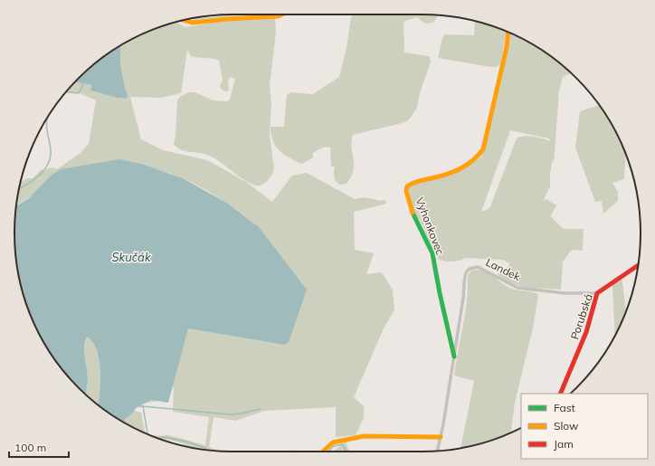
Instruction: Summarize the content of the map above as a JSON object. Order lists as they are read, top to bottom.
{
  "streets": {
    "street": ["Vyhonkovec", "Landek", "Porubská"]
  },
  "crossings": [
    ["Vyhonkovec", "Landek"],
    ["Landek", "Porubská"]
  ],
  "water": ["Skučák"],
  "legend": ["Fast", "Slow", "Jam"],
  "scale_bar": "100 m"
}
